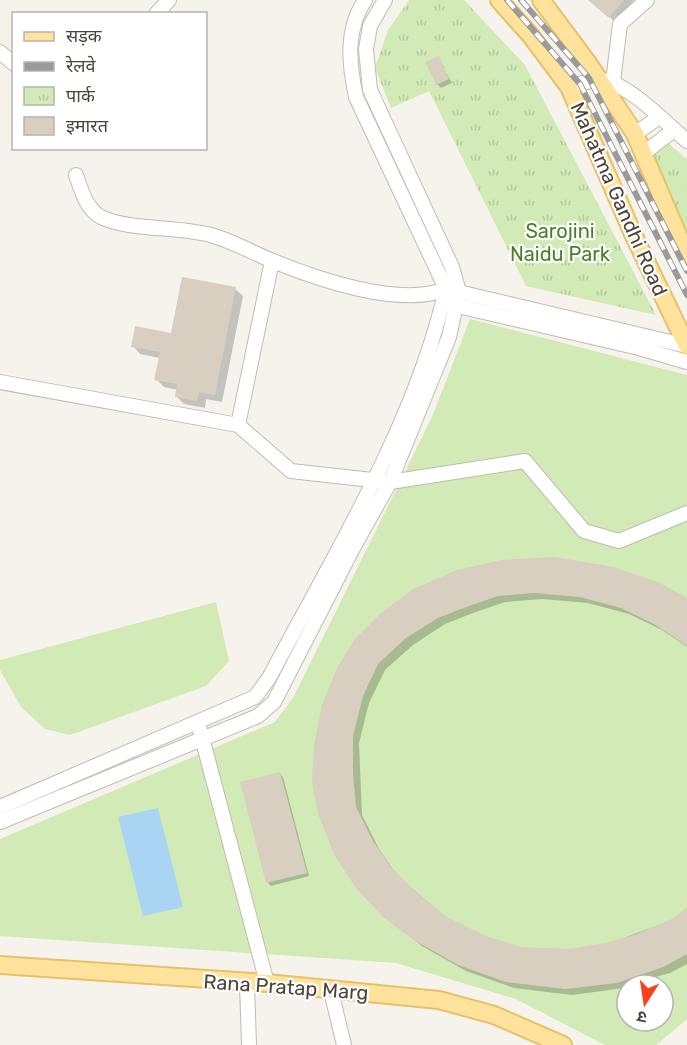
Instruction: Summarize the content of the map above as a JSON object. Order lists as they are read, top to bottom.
{
  "streets": {
    "main road": ["Mahatma Gandhi Road", "Rana Pratap Marg"]
  },
  "parks": ["Sarojini Naidu Park"],
  "legend": [
    "सड़क",
    "रेलवे",
    "पार्क",
    "इमारत"
  ],
  "north": "bottom"
}
